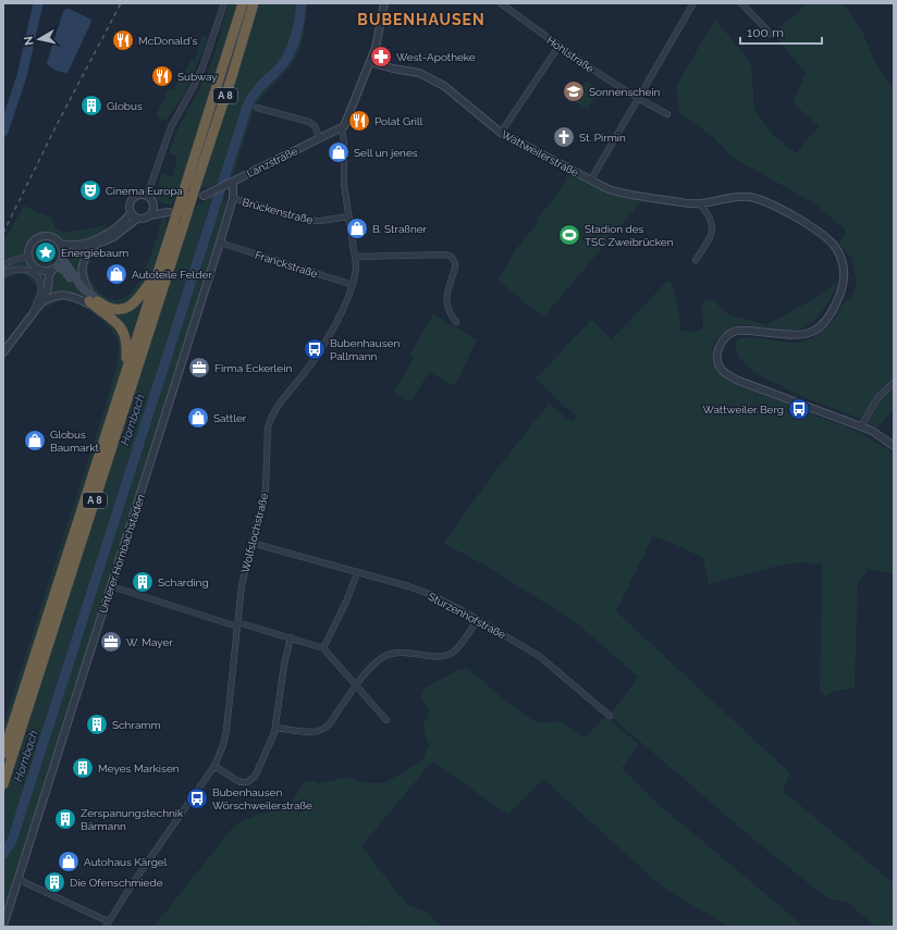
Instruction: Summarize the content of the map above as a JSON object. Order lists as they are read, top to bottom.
{
  "streets": {
    "highway": ["A 8"],
    "street": [
      "Hohlstraße",
      "Wattweilerstraße",
      "Lanzstraße",
      "Brückenstraße",
      "Franckstraße",
      "Wolfslochstraße",
      "Unterer Hornbachstaden",
      "Sturzenhofstraße"
    ]
  },
  "crossings": [
    ["Lanzstraße", "Wolfslochstraße"],
    ["Lanzstraße", "Unterer Hornbachstaden"],
    ["Brückenstraße", "Wolfslochstraße"],
    ["Brückenstraße", "Unterer Hornbachstaden"],
    ["Franckstraße", "Wolfslochstraße"],
    ["Franckstraße", "Unterer Hornbachstaden"],
    ["Wolfslochstraße", "Sturzenhofstraße"]
  ],
  "districts": ["BUBENHAUSEN"],
  "water": ["Hornbach"],
  "places": {
    "restaurant": ["McDonald's", "Subway", "Polat Grill"],
    "pharmacy": ["West-Apotheke"],
    "school or university": ["Sonnenschein"],
    "building": [
      "Globus",
      "Scharding",
      "Schramm",
      "Meyes Markisen",
      "Zerspanungstechnik Bärmann",
      "Die Ofenschmiede"
    ],
    "church": ["St. Pirmin"],
    "shop": [
      "Sell un jenes",
      "B. Straßner",
      "Autoteile Felder",
      "Sattler",
      "Globus Baumarkt",
      "Autohaus Kärgel"
    ],
    "theatre": ["Cinema Europa"],
    "sports": ["Stadion des TSC Zweibrücken"],
    "place": ["Energiebaum"],
    "bus stop": ["Bubenhausen Pallmann", "Wattweiler Berg", "Bubenhausen Wörschweilerstraße"],
    "office": ["Firma Eckerlein", "W. Mayer"]
  },
  "scale_bar": "100 m",
  "north": "left"
}
